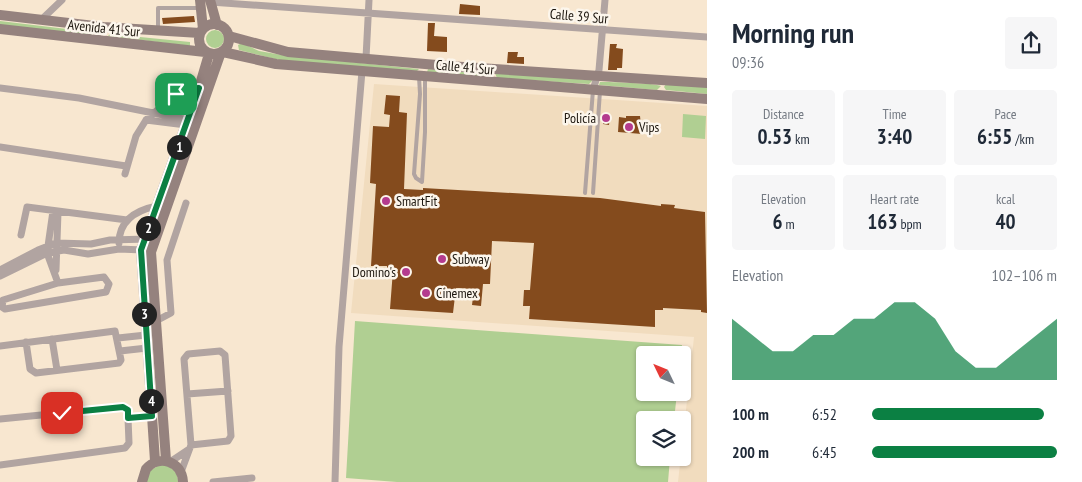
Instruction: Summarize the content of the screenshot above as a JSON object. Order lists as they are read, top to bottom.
{
  "streets": {
    "main road": ["Avenida 41 Sur", "Calle 41 Sur"],
    "street": ["Calle 39 Sur"]
  },
  "crossings": [
    ["Avenida 41 Sur", "Calle 41 Sur"]
  ],
  "places": [
    "Policía",
    "Vips",
    "SmartFit",
    "Subway",
    "Domino's",
    "Cinemex"
  ],
  "north": "top left",
  "page": {
    "heading": ["Morning run", "09:36"],
    "stats": [
      ["Distance", "0.53 km"],
      ["Time", "3:40"],
      ["Pace", "6:55 /km"],
      ["Elevation", "6 m"],
      ["Heart rate", "163 bpm"],
      ["kcal", "40"]
    ],
    "pins": [
      "1",
      "2",
      "3",
      "4"
    ],
    "chart": ["Elevation", "102–106 m"],
    "list": [
      {
        "name": "100 m",
        "note": "6:52"
      },
      {
        "name": "200 m",
        "note": "6:45"
      }
    ]
  }
}
